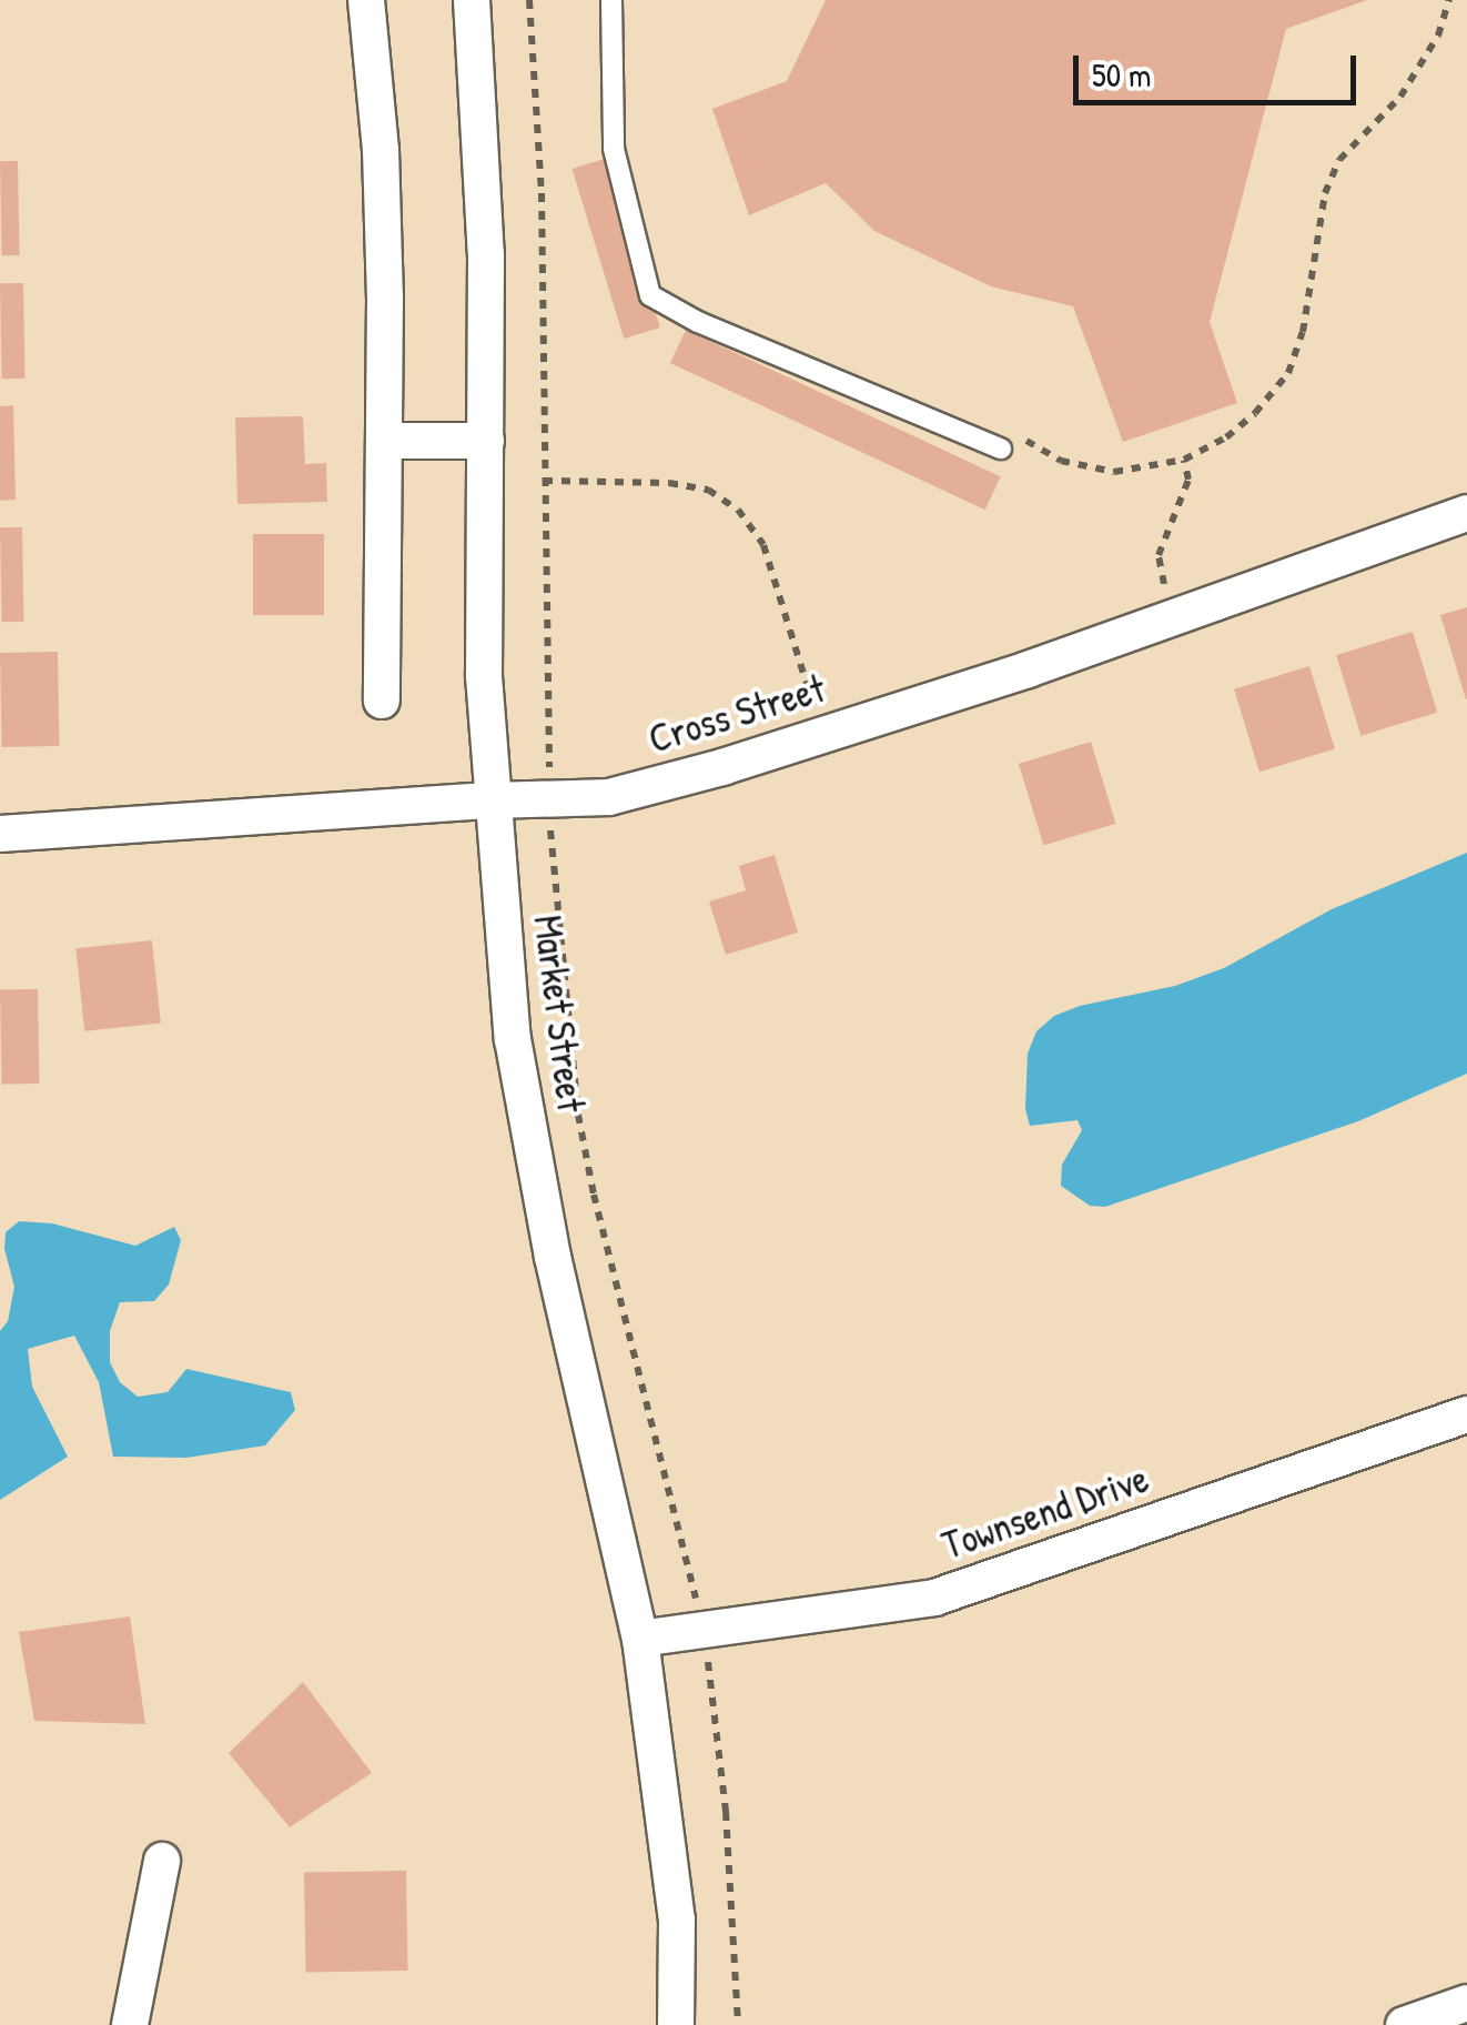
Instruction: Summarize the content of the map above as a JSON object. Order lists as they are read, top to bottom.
{
  "streets": {
    "street": ["Cross Street", "Market Street", "Townsend Drive"]
  },
  "crossings": [
    ["Cross Street", "Market Street"],
    ["Market Street", "Townsend Drive"]
  ],
  "scale_bar": "50 m"
}
